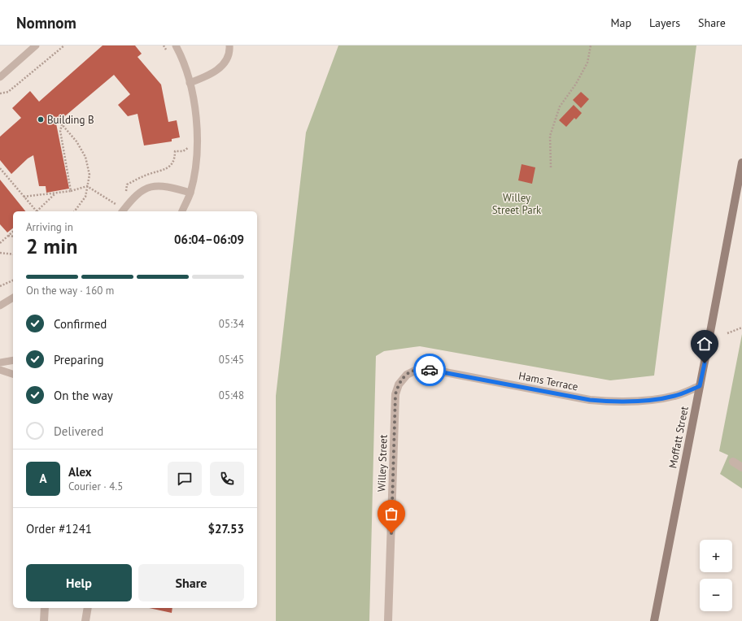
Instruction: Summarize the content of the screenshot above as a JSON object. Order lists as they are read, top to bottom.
{
  "streets": {
    "main road": ["Moffatt Street"],
    "street": ["Hams Terrace", "Willey Street"]
  },
  "crossings": [
    ["Hams Terrace", "Moffatt Street"],
    ["Hams Terrace", "Willey Street"]
  ],
  "parks": ["Willey Street Park"],
  "places": ["Building B"],
  "page": {
    "header": "Nomnom",
    "nav": ["Map", "Layers", "Share"],
    "heading": ["2 min", "Arriving in", "06:04–06:09"],
    "panel": [
      "Alex",
      "Courier · 4.5",
      "Order #1241",
      "$27.53"
    ],
    "bar": "On the way · 160 m",
    "list": [
      ["Confirmed", "05:34"],
      ["Preparing", "05:45"],
      ["On the way", "05:48"],
      "Delivered"
    ],
    "round": "A",
    "map_buttons": ["+", "−"],
    "buttons": ["Help", "Share"]
  }
}
